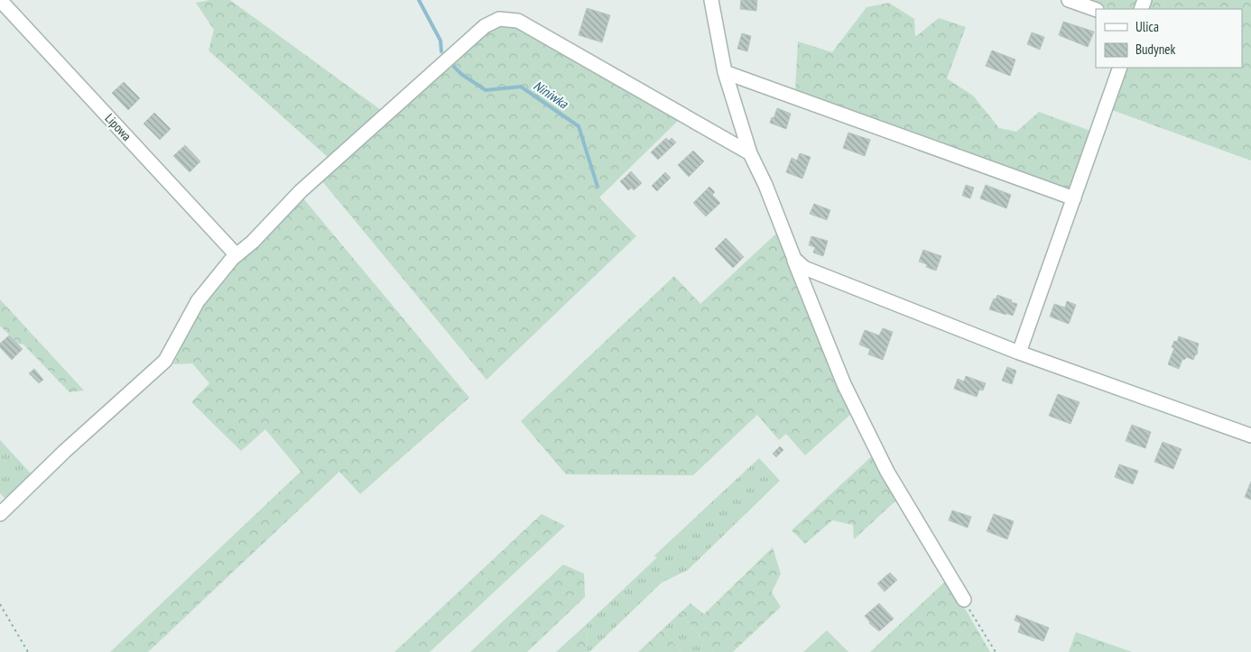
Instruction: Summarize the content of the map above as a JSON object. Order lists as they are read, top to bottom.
{
  "streets": {
    "street": ["Lipowa"]
  },
  "water": ["Niniwka"],
  "legend": ["Ulica", "Budynek"]
}
